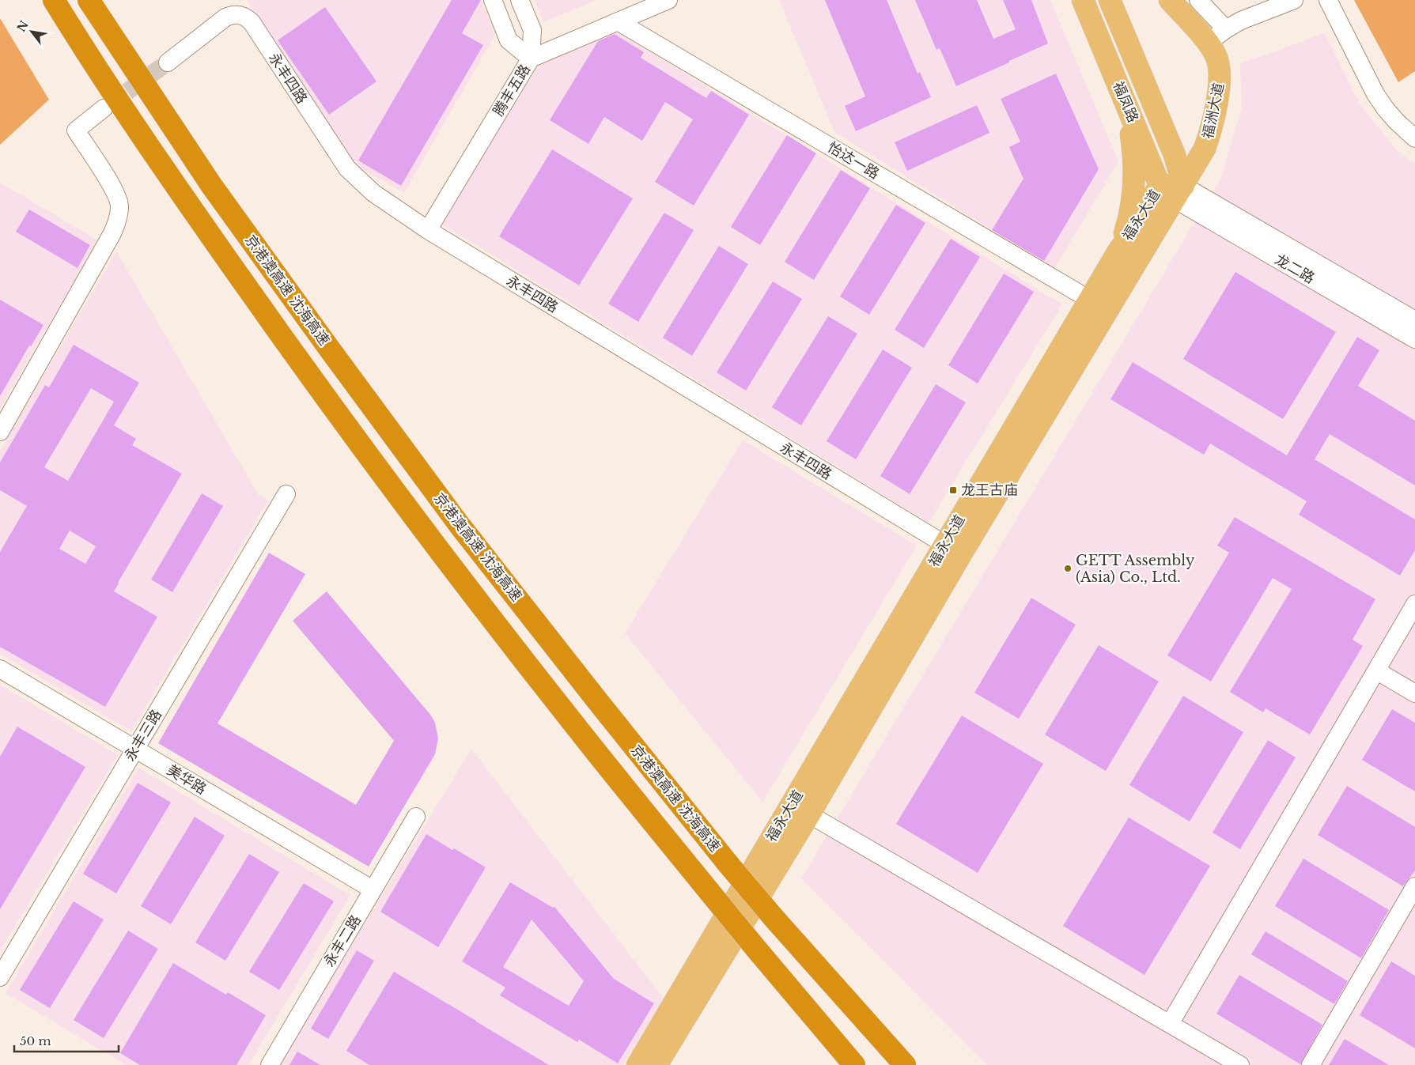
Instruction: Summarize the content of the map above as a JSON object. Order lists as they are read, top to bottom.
{
  "streets": {
    "highway": ["京港澳高速 沈海高速"],
    "main road": ["福凤路", "福洲大道", "福永大道"],
    "street": [
      "永丰四路",
      "腾丰五路",
      "怡达一路",
      "龙二路",
      "永丰三路",
      "美华路",
      "永丰二路"
    ]
  },
  "crossings": [
    ["永丰四路", "腾丰五路"],
    ["永丰四路", "福永大道"],
    ["腾丰五路", "怡达一路"],
    ["福凤路", "福洲大道"],
    ["福凤路", "福永大道"],
    ["福凤路", "龙二路"],
    ["福洲大道", "福永大道"],
    ["福洲大道", "龙二路"],
    ["怡达一路", "福永大道"],
    ["福永大道", "龙二路"],
    ["永丰三路", "美华路"],
    ["美华路", "永丰二路"]
  ],
  "places": {
    "transit": ["龙王古庙"],
    "other": ["GETT Assembly (Asia) Co., Ltd."]
  },
  "scale_bar": "50 m",
  "north": "top left"
}
